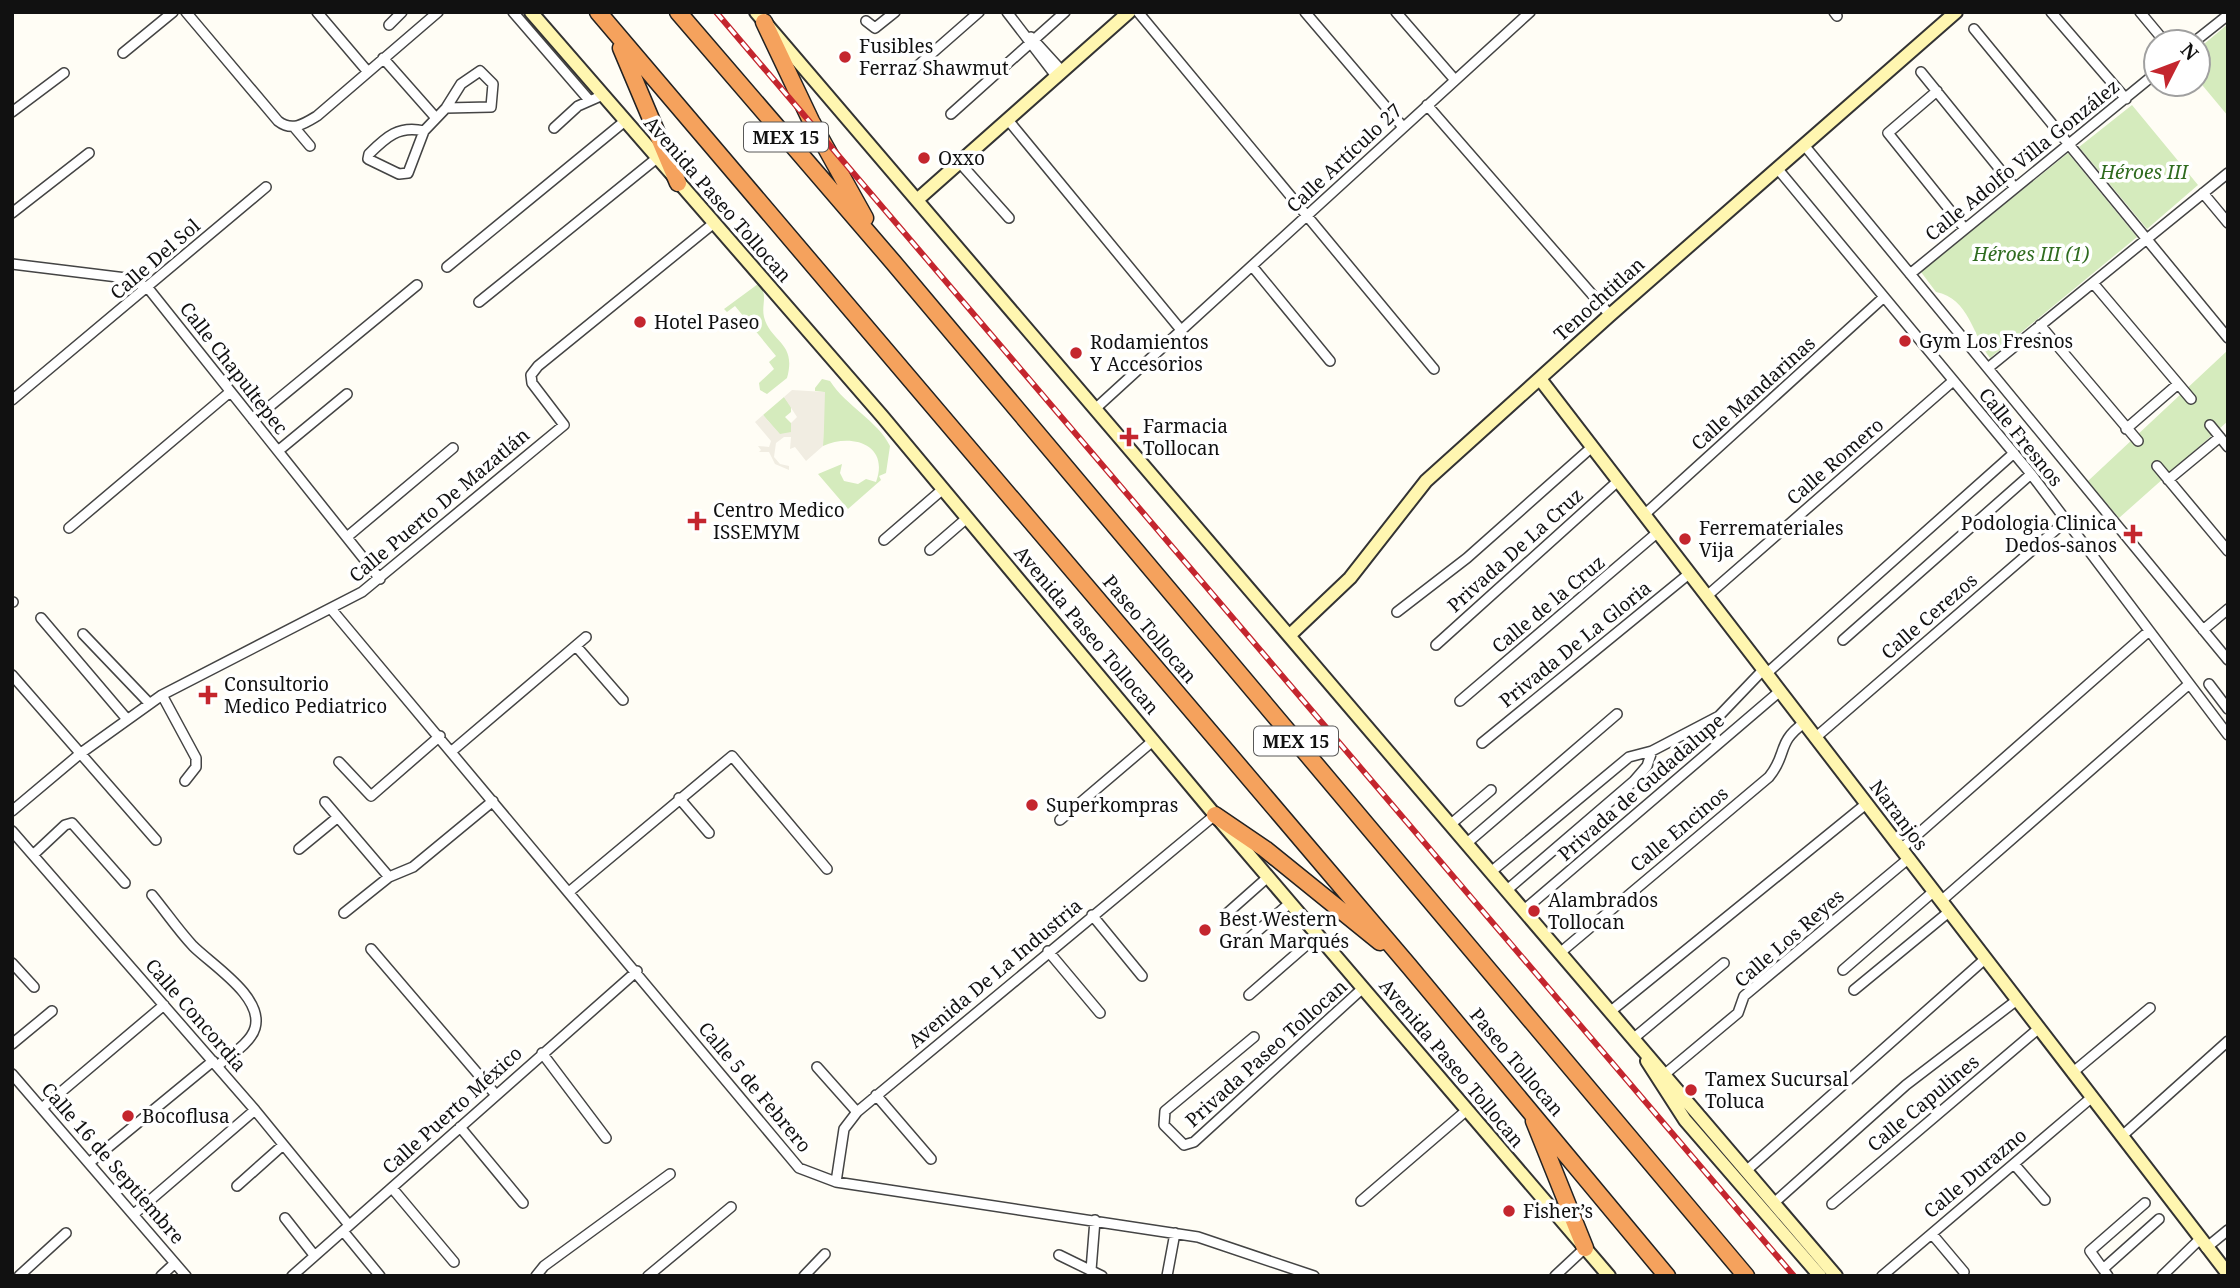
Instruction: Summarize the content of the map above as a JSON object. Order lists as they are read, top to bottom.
{
  "streets": {
    "highway": ["MEX 15", "Paseo Tollocan"],
    "main road": ["Avenida Paseo Tollocan", "Tenochtitlan", "Naranjos"],
    "street": [
      "Calle Artículo 27",
      "Calle Adolfo Villa González",
      "Calle Del Sol",
      "Calle Chapultepec",
      "Calle Mandarinas",
      "Calle Fresnos",
      "Calle Romero",
      "Calle Puerto De Mazatlán",
      "Privada De La Cruz",
      "Calle de la Cruz",
      "Calle Cerezos",
      "Privada De La Gloria",
      "Privada de Gudadalupe",
      "Calle Encinos",
      "Calle Los Reyes",
      "Avenida De La Industria",
      "Calle Concordia",
      "Privada Paseo Tollocan",
      "Calle 5 de Febrero",
      "Calle Capulines",
      "Calle Puerto México",
      "Calle 16 de Septiembre",
      "Calle Durazno"
    ]
  },
  "crossings": [
    ["Avenida Paseo Tollocan", "Calle Puerto De Mazatlán"],
    ["Avenida Paseo Tollocan", "Avenida De La Industria"],
    ["Avenida Paseo Tollocan", "Privada Paseo Tollocan"],
    ["Calle Del Sol", "Calle Chapultepec"],
    ["Tenochtitlan", "Calle Fresnos"],
    ["Tenochtitlan", "Naranjos"],
    ["Calle Chapultepec", "Calle Puerto De Mazatlán"],
    ["Calle Mandarinas", "Calle Fresnos"],
    ["Calle Mandarinas", "Naranjos"],
    ["Calle Fresnos", "Calle Romero"],
    ["Calle Fresnos", "Calle Cerezos"],
    ["Calle Fresnos", "Calle Los Reyes"],
    ["Calle Romero", "Naranjos"],
    ["Calle Puerto De Mazatlán", "Calle 5 de Febrero"],
    ["Privada De La Cruz", "Naranjos"],
    ["Calle de la Cruz", "Naranjos"],
    ["Calle Cerezos", "Naranjos"],
    ["Privada De La Gloria", "Naranjos"],
    ["Privada de Gudadalupe", "Naranjos"],
    ["Naranjos", "Calle Encinos"],
    ["Naranjos", "Calle Los Reyes"],
    ["Naranjos", "Calle Capulines"],
    ["Naranjos", "Calle Durazno"],
    ["Avenida De La Industria", "Calle 5 de Febrero"],
    ["Calle Concordia", "Calle Puerto México"],
    ["Calle 5 de Febrero", "Calle Puerto México"]
  ],
  "parks": ["Héroes III", "Héroes III (1)"],
  "places": {
    "other": [
      "Fusibles Ferraz Shawmut",
      "Oxxo",
      "Hotel Paseo",
      "Gym Los Fresnos",
      "Rodamientos Y Accesorios",
      "Ferremateriales Vija",
      "Superkompras",
      "Alambrados Tollocan",
      "Best Western Gran Marqués",
      "Tamex Sucursal Toluca",
      "Bocoflusa",
      "Fisher’s"
    ],
    "health": [
      "Farmacia Tollocan",
      "Centro Medico ISSEMYM",
      "Podologia Clinica Dedos-sanos",
      "Consultorio Medico Pediatrico"
    ]
  },
  "north": "top right"
}
